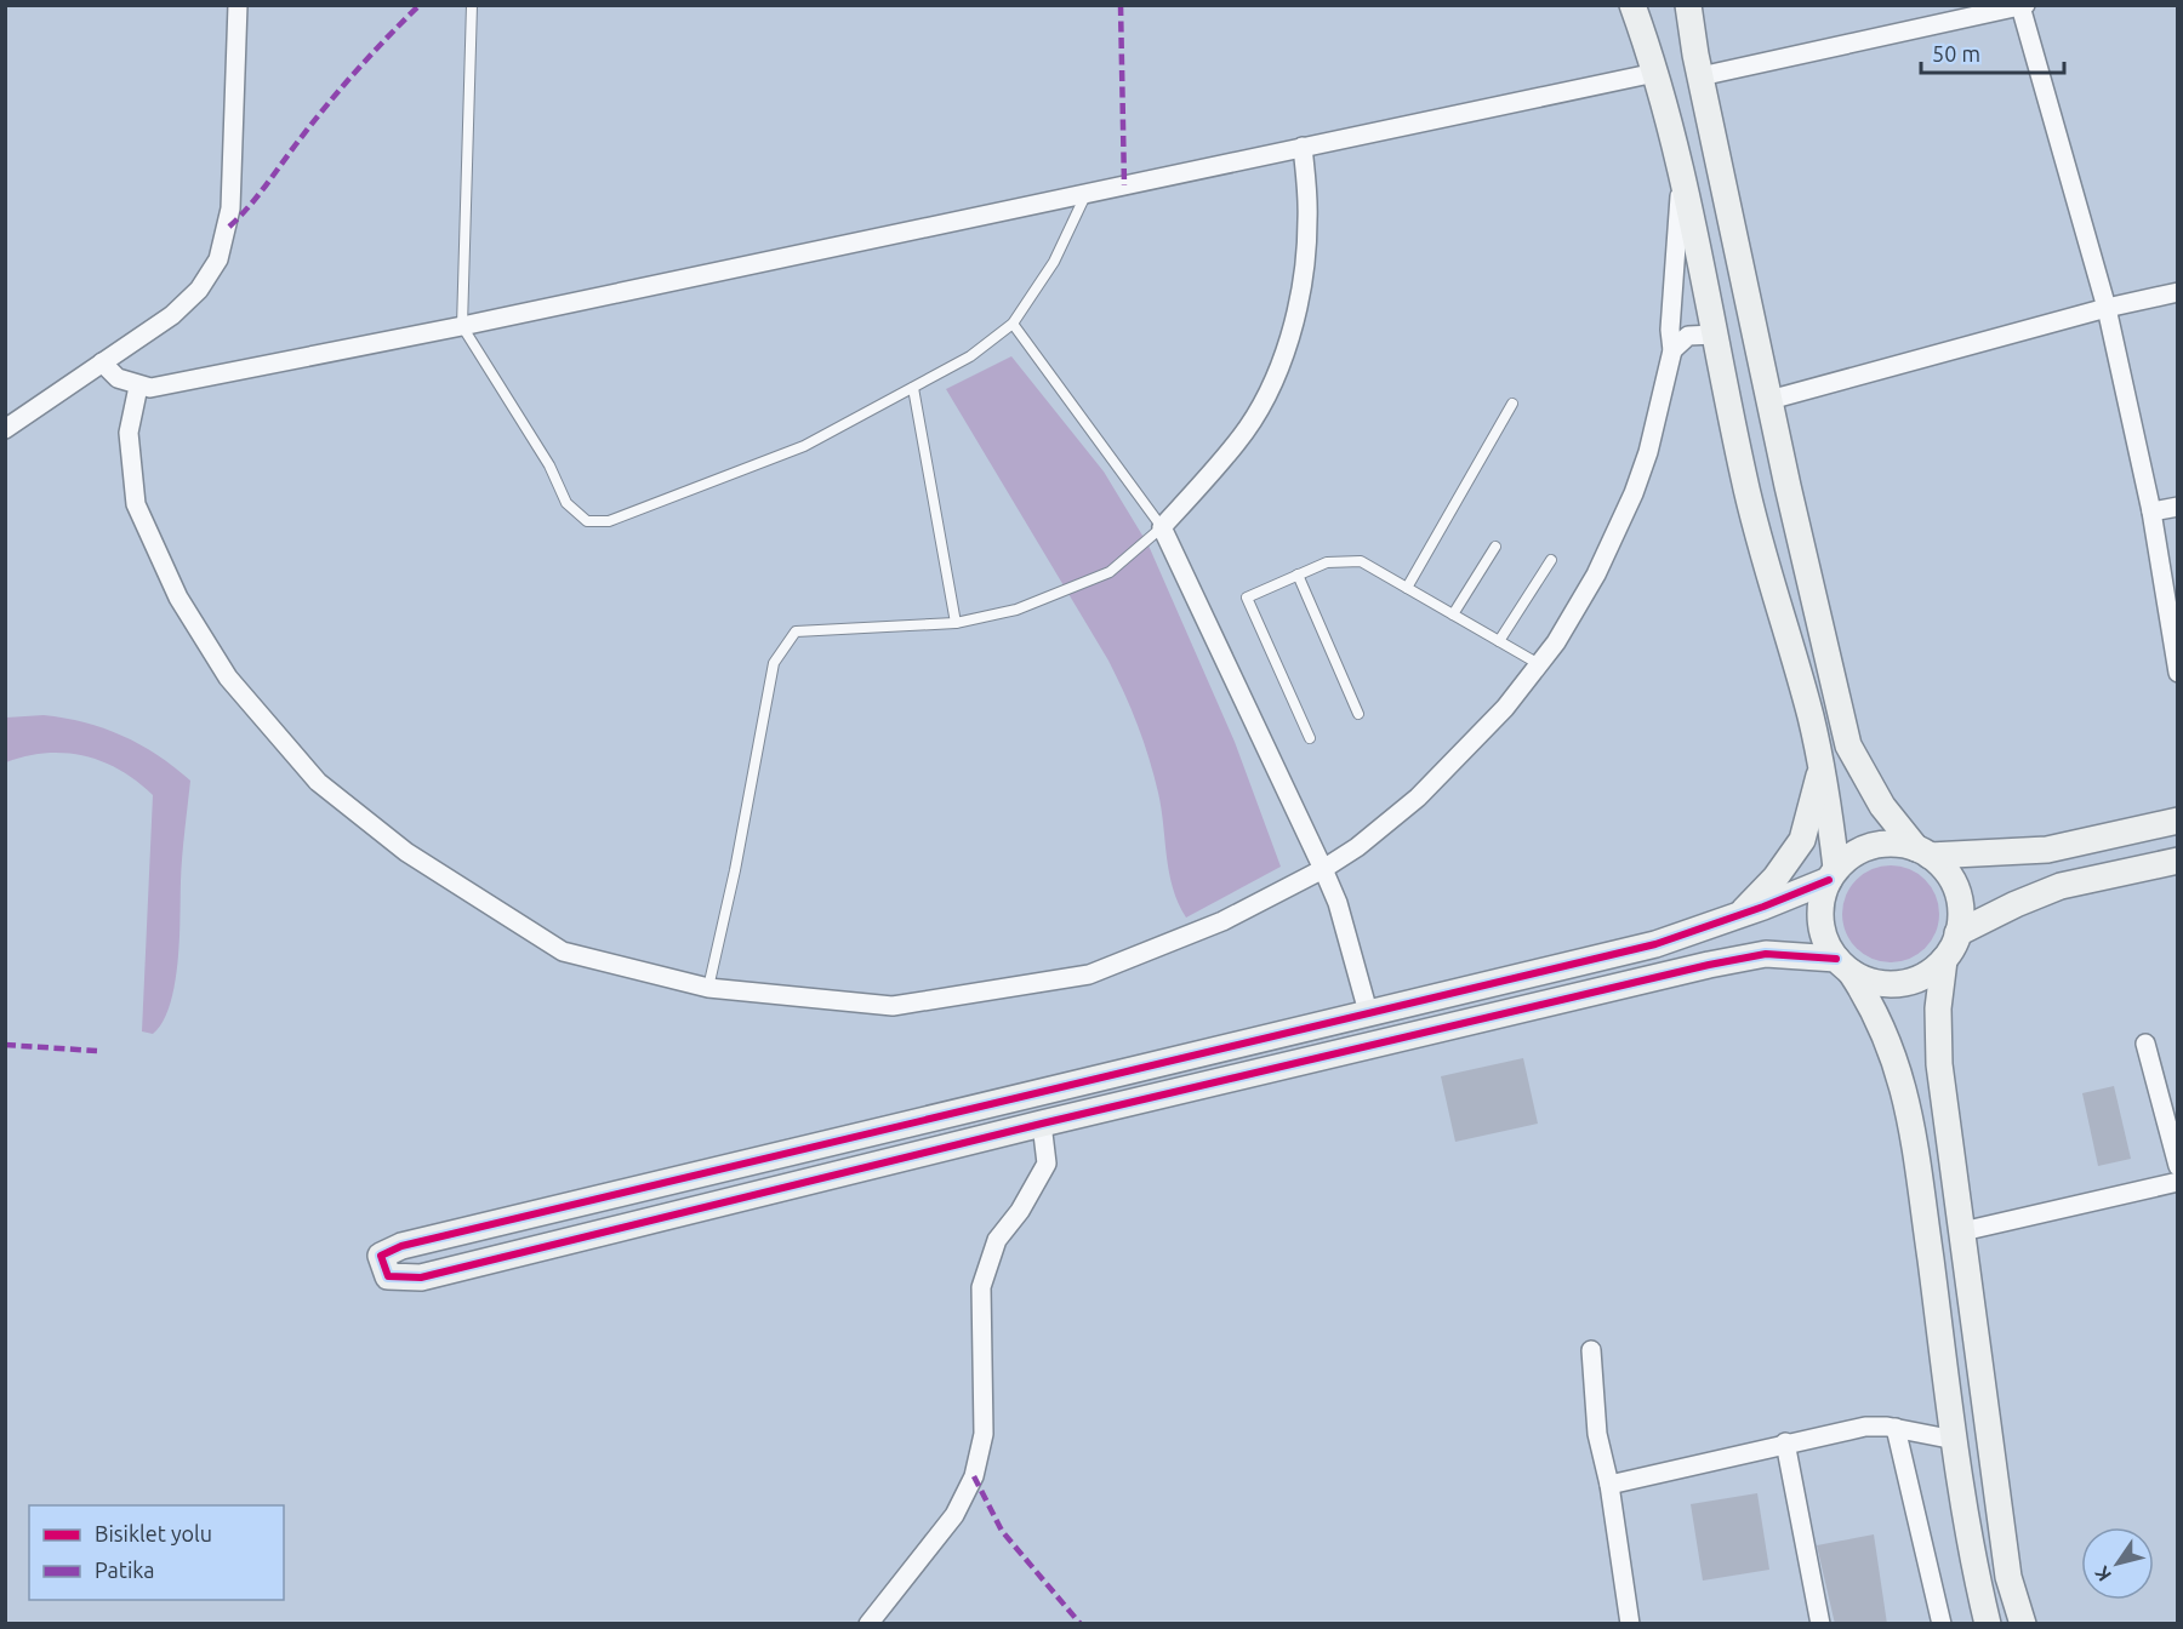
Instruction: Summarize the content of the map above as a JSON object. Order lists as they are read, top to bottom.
{
  "legend": ["Bisiklet yolu", "Patika"],
  "scale_bar": "50 m",
  "north": "bottom left"
}
